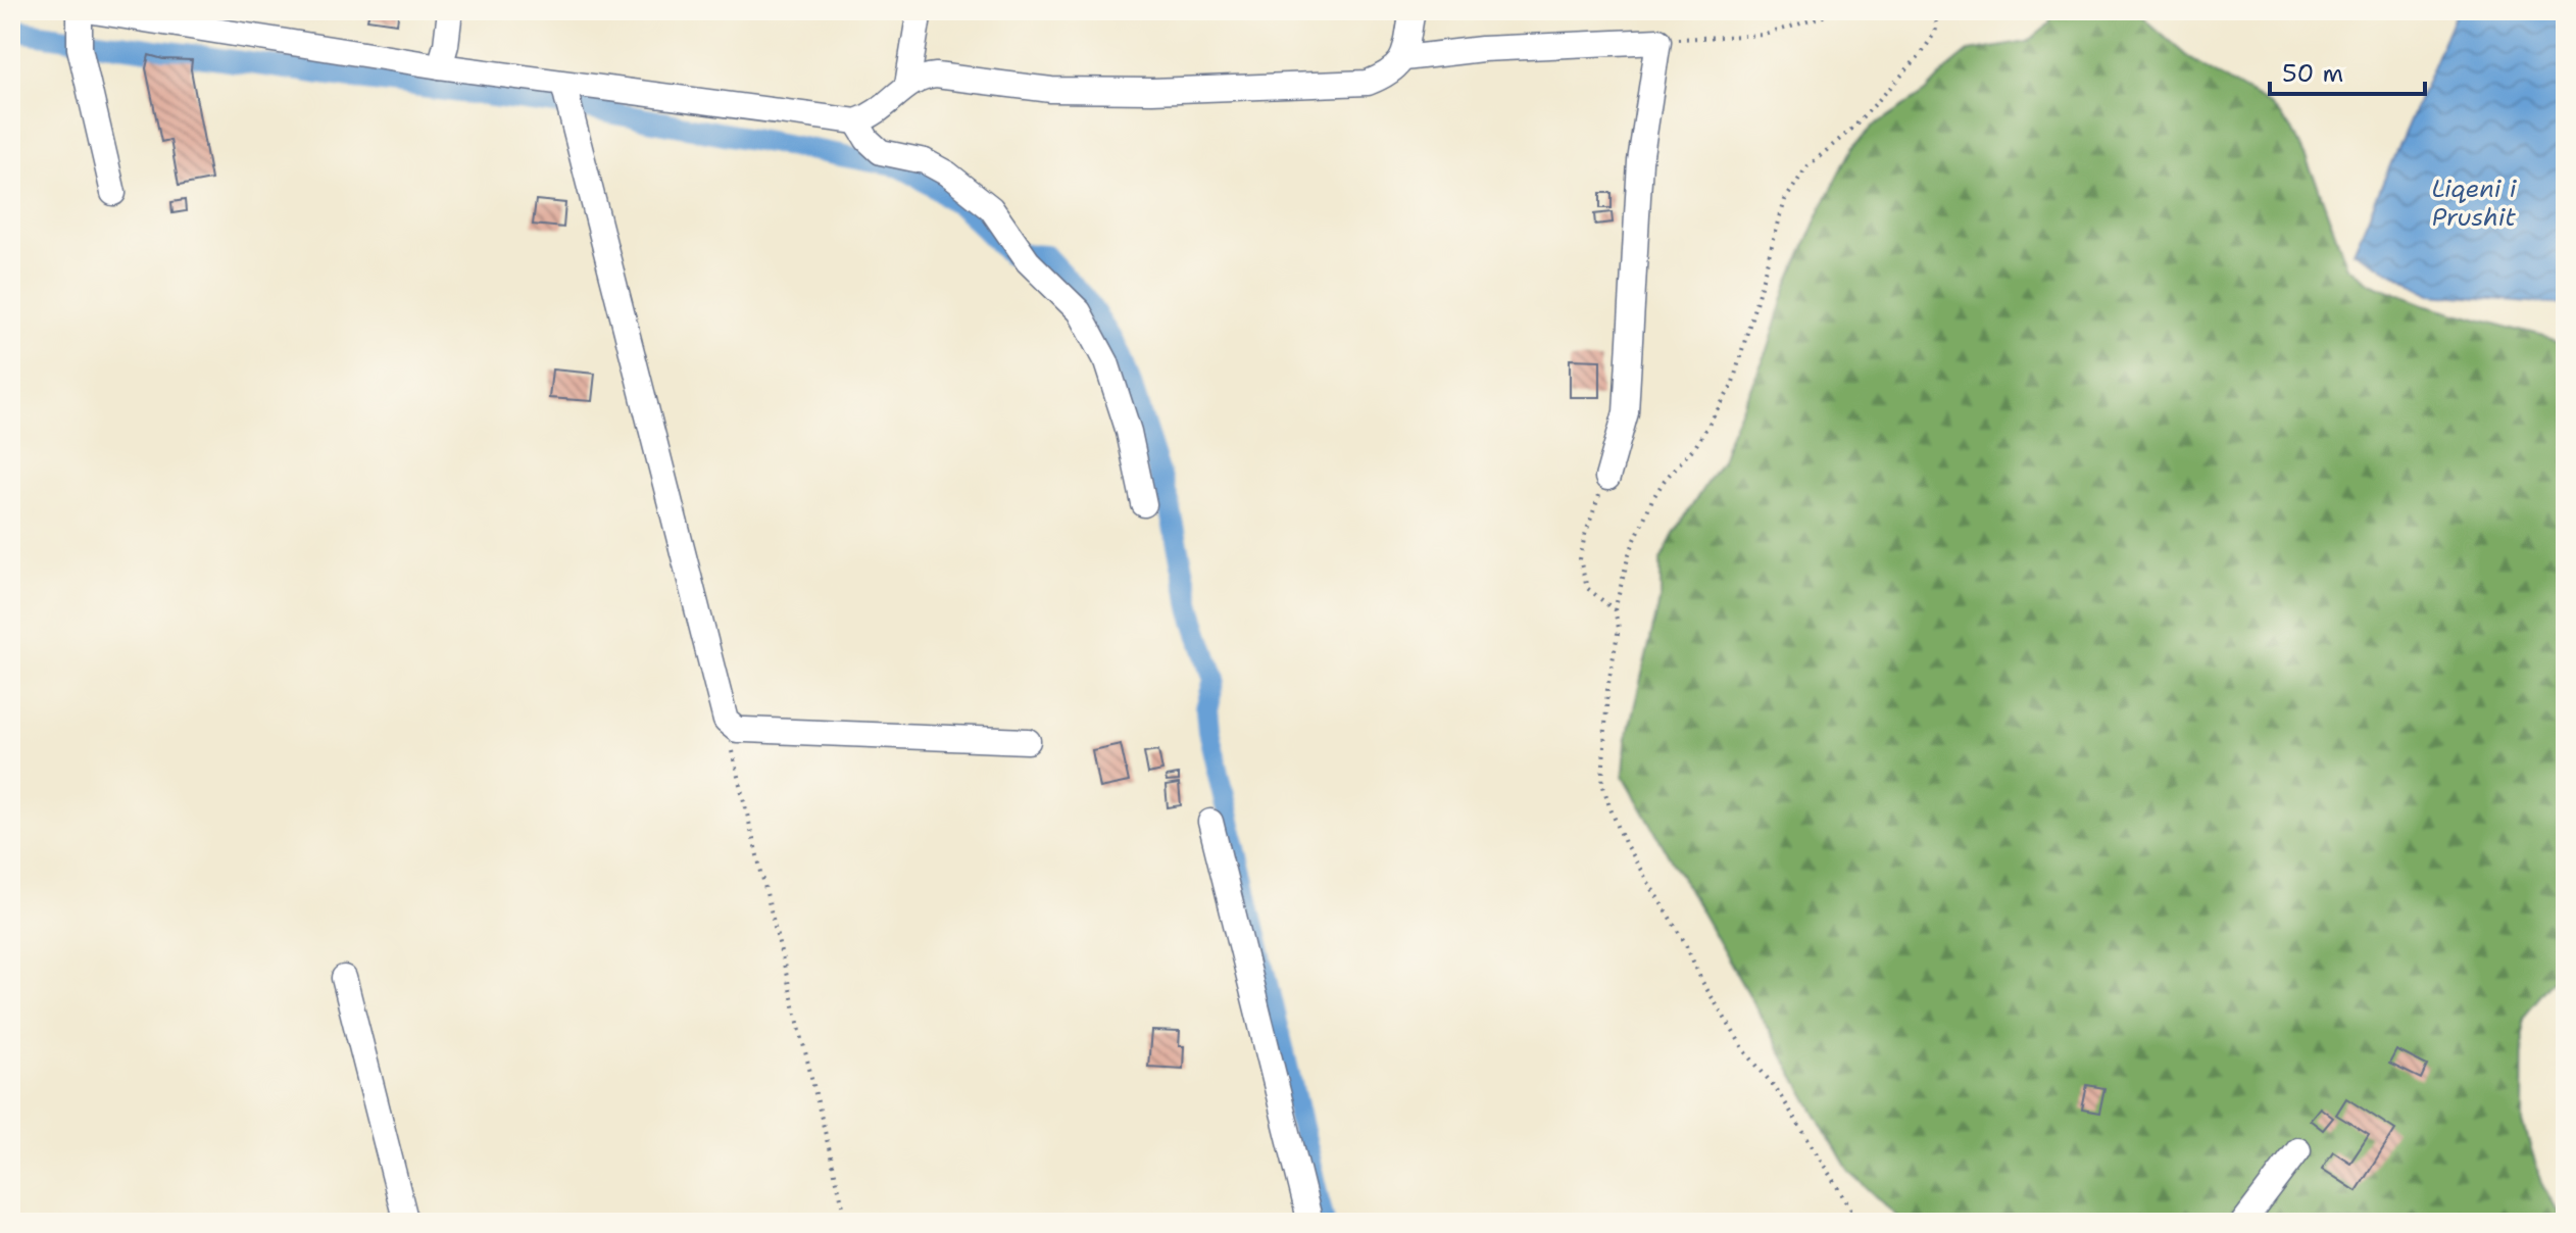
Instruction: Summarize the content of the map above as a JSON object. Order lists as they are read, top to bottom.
{
  "water": ["Liqeni i Prushit"],
  "scale_bar": "50 m"
}
